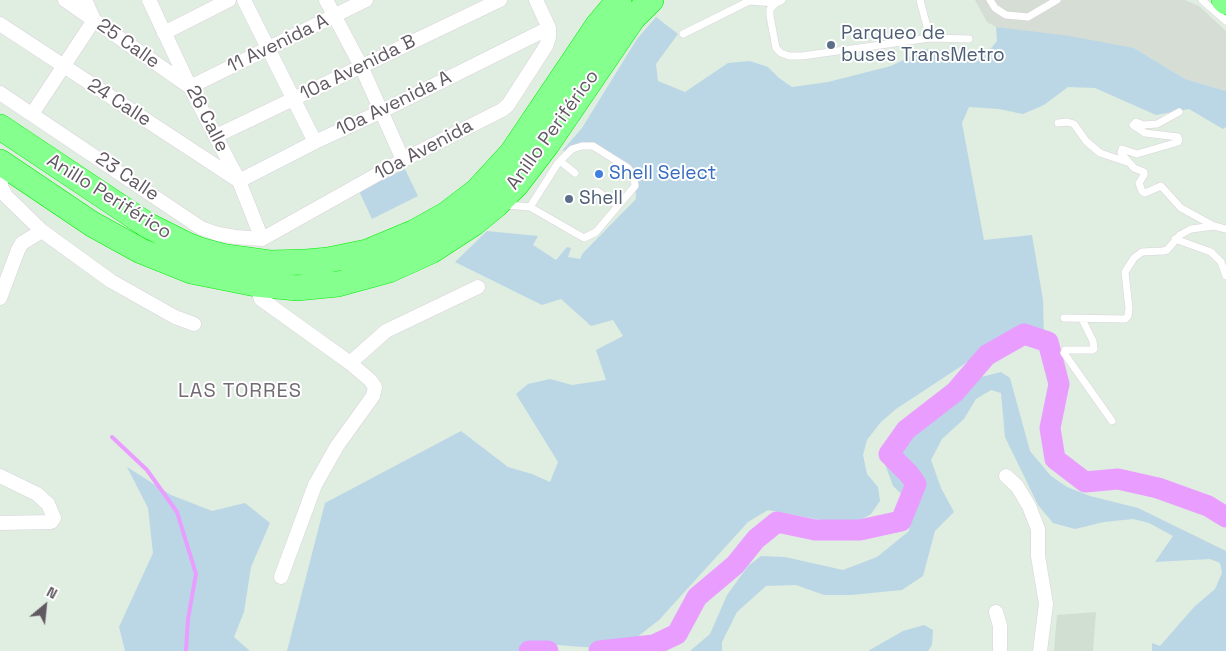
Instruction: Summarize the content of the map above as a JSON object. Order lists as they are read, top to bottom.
{
  "streets": {
    "highway": ["Anillo Periférico"],
    "street": [
      "25 Calle",
      "11 Avenida A",
      "10a Avenida B",
      "24 Calle",
      "10a Avenida A",
      "26 Calle",
      "10a Avenida",
      "23 Calle"
    ]
  },
  "crossings": [
    ["25 Calle", "11 Avenida A"],
    ["25 Calle", "26 Calle"],
    ["11 Avenida A", "26 Calle"],
    ["10a Avenida B", "26 Calle"],
    ["24 Calle", "10a Avenida A"],
    ["24 Calle", "26 Calle"],
    ["10a Avenida A", "26 Calle"],
    ["10a Avenida A", "10a Avenida"],
    ["26 Calle", "10a Avenida"],
    ["26 Calle", "23 Calle"],
    ["10a Avenida", "23 Calle"]
  ],
  "districts": ["LAS TORRES"],
  "places": ["Parqueo de buses TransMetro", "Shell Select", "Shell"],
  "north": "top right"
}
